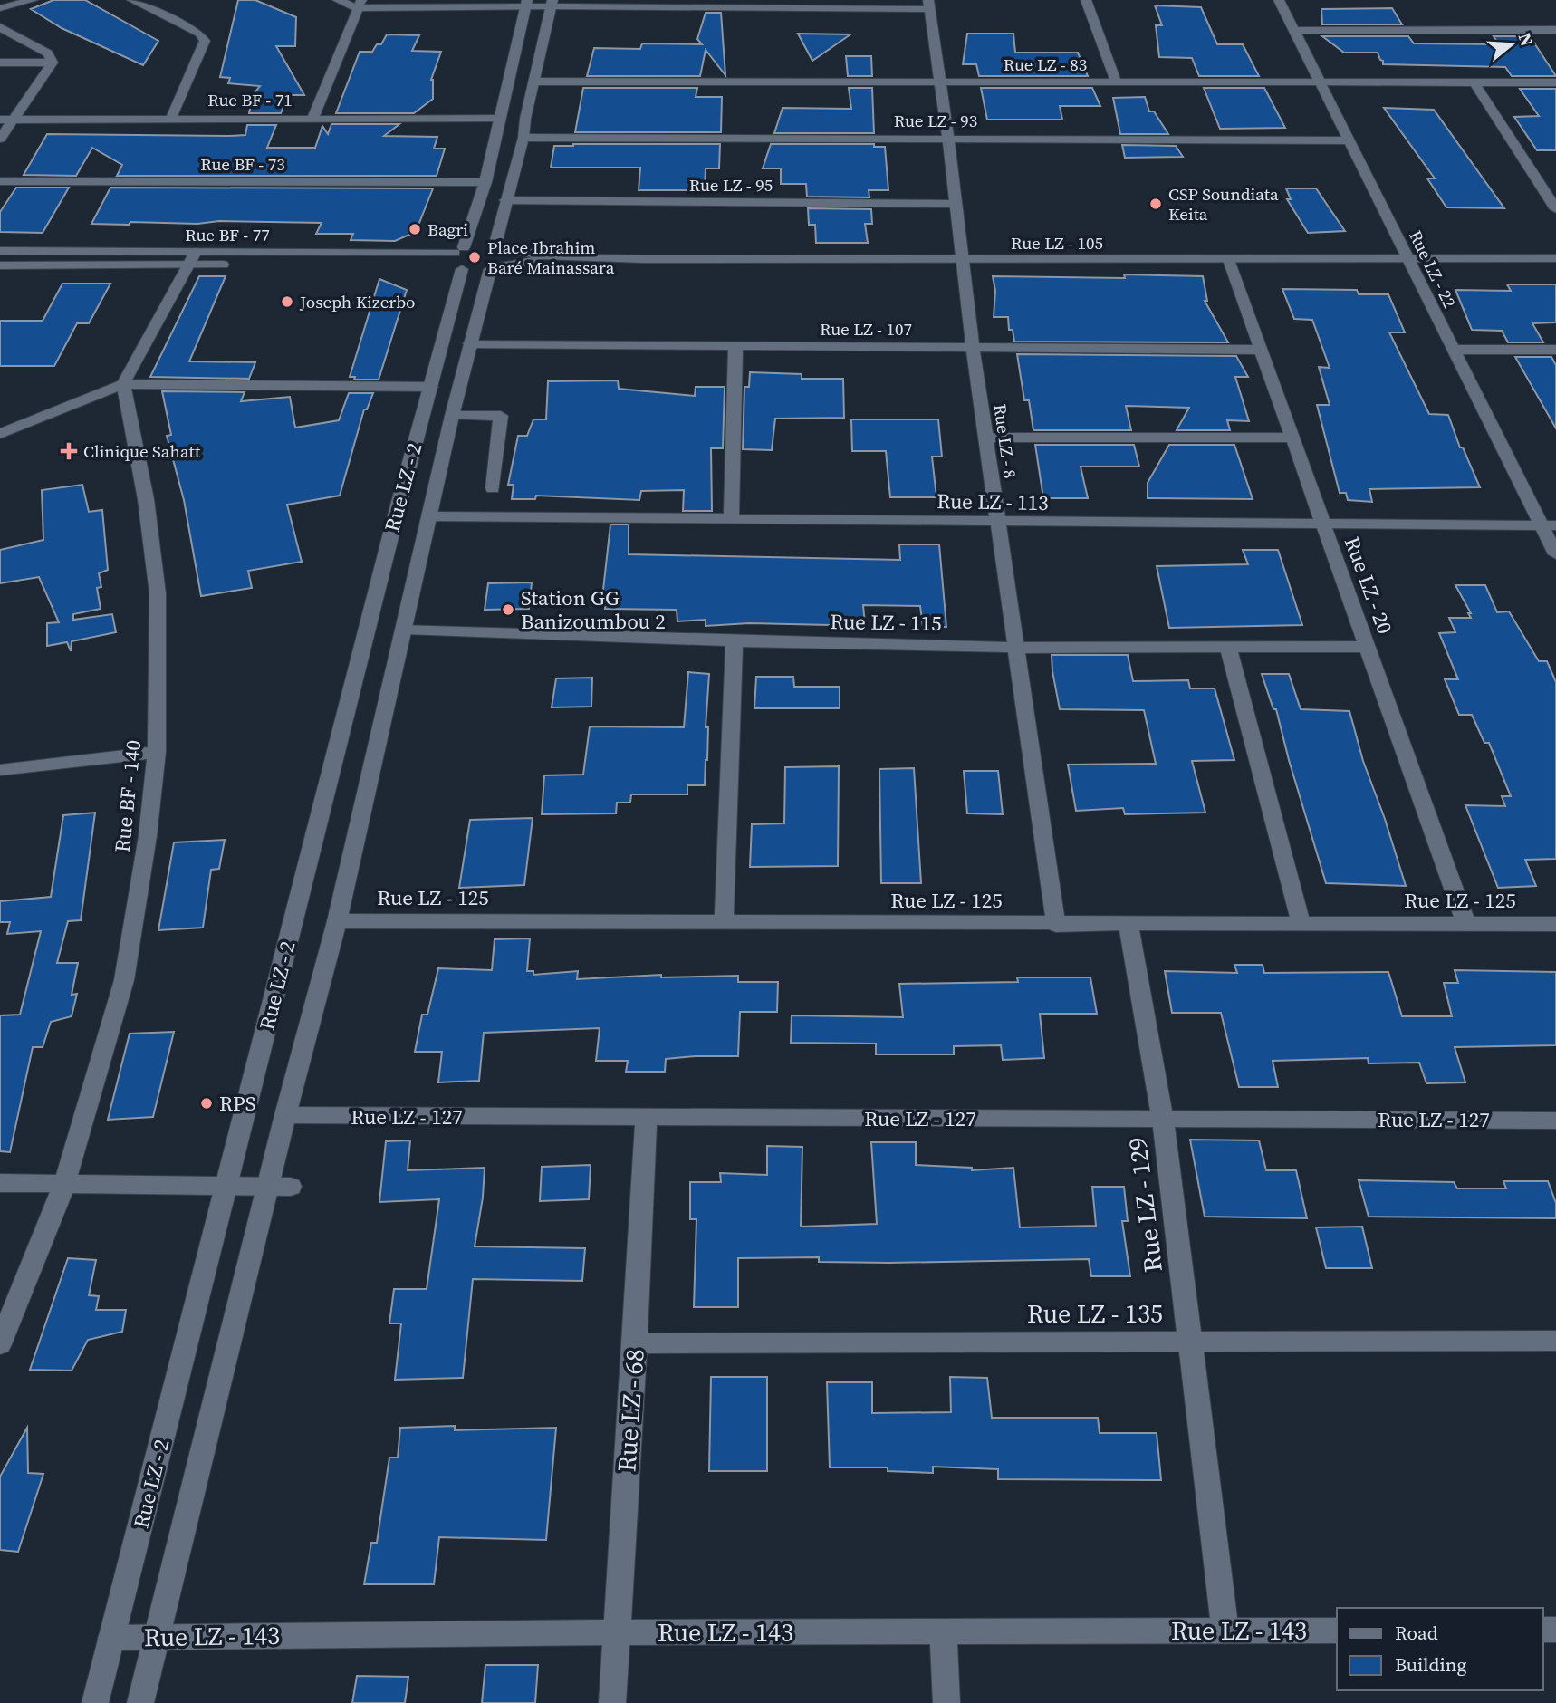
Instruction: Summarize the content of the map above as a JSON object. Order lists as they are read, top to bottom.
{
  "streets": {
    "street": [
      "Rue LZ - 83",
      "Rue BF - 71",
      "Rue LZ - 93",
      "Rue BF - 73",
      "Rue LZ - 95",
      "Rue BF - 77",
      "Rue LZ - 105",
      "Rue LZ - 22",
      "Rue LZ - 107",
      "Rue LZ - 8",
      "Rue LZ - 2",
      "Rue LZ - 113",
      "Rue LZ - 20",
      "Rue LZ - 115",
      "Rue BF - 140",
      "Rue LZ - 125",
      "Rue LZ - 127",
      "Rue LZ - 129",
      "Rue LZ - 135",
      "Rue LZ - 68",
      "Rue LZ - 143"
    ]
  },
  "crossings": [
    ["Rue LZ - 83", "Rue LZ - 22"],
    ["Rue LZ - 83", "Rue LZ - 8"],
    ["Rue BF - 71", "Rue LZ - 2"],
    ["Rue LZ - 93", "Rue LZ - 22"],
    ["Rue LZ - 93", "Rue LZ - 8"],
    ["Rue BF - 73", "Rue LZ - 2"],
    ["Rue LZ - 95", "Rue LZ - 8"],
    ["Rue BF - 77", "Rue LZ - 105"],
    ["Rue BF - 77", "Rue LZ - 2"],
    ["Rue LZ - 105", "Rue LZ - 22"],
    ["Rue LZ - 105", "Rue LZ - 8"],
    ["Rue LZ - 105", "Rue LZ - 2"],
    ["Rue LZ - 105", "Rue LZ - 20"],
    ["Rue LZ - 22", "Rue LZ - 113"],
    ["Rue LZ - 107", "Rue LZ - 8"],
    ["Rue LZ - 107", "Rue LZ - 2"],
    ["Rue LZ - 107", "Rue LZ - 20"],
    ["Rue LZ - 8", "Rue LZ - 113"],
    ["Rue LZ - 8", "Rue LZ - 115"],
    ["Rue LZ - 8", "Rue LZ - 125"],
    ["Rue LZ - 2", "Rue LZ - 113"],
    ["Rue LZ - 2", "Rue LZ - 115"],
    ["Rue LZ - 2", "Rue LZ - 125"],
    ["Rue LZ - 2", "Rue LZ - 127"],
    ["Rue LZ - 2", "Rue LZ - 143"],
    ["Rue LZ - 113", "Rue LZ - 20"],
    ["Rue LZ - 20", "Rue LZ - 115"],
    ["Rue LZ - 20", "Rue LZ - 125"],
    ["Rue LZ - 125", "Rue LZ - 129"],
    ["Rue LZ - 127", "Rue LZ - 129"],
    ["Rue LZ - 127", "Rue LZ - 68"],
    ["Rue LZ - 129", "Rue LZ - 135"],
    ["Rue LZ - 129", "Rue LZ - 143"],
    ["Rue LZ - 135", "Rue LZ - 68"],
    ["Rue LZ - 68", "Rue LZ - 143"]
  ],
  "places": {
    "other": [
      "CSP Soundiata Keita",
      "Bagri",
      "Place Ibrahim Baré Mainassara",
      "Joseph Kizerbo",
      "Station GG Banizoumbou 2",
      "RPS"
    ],
    "health": ["Clinique Sahatt"]
  },
  "legend": ["Road", "Building"],
  "north": "right"
}
